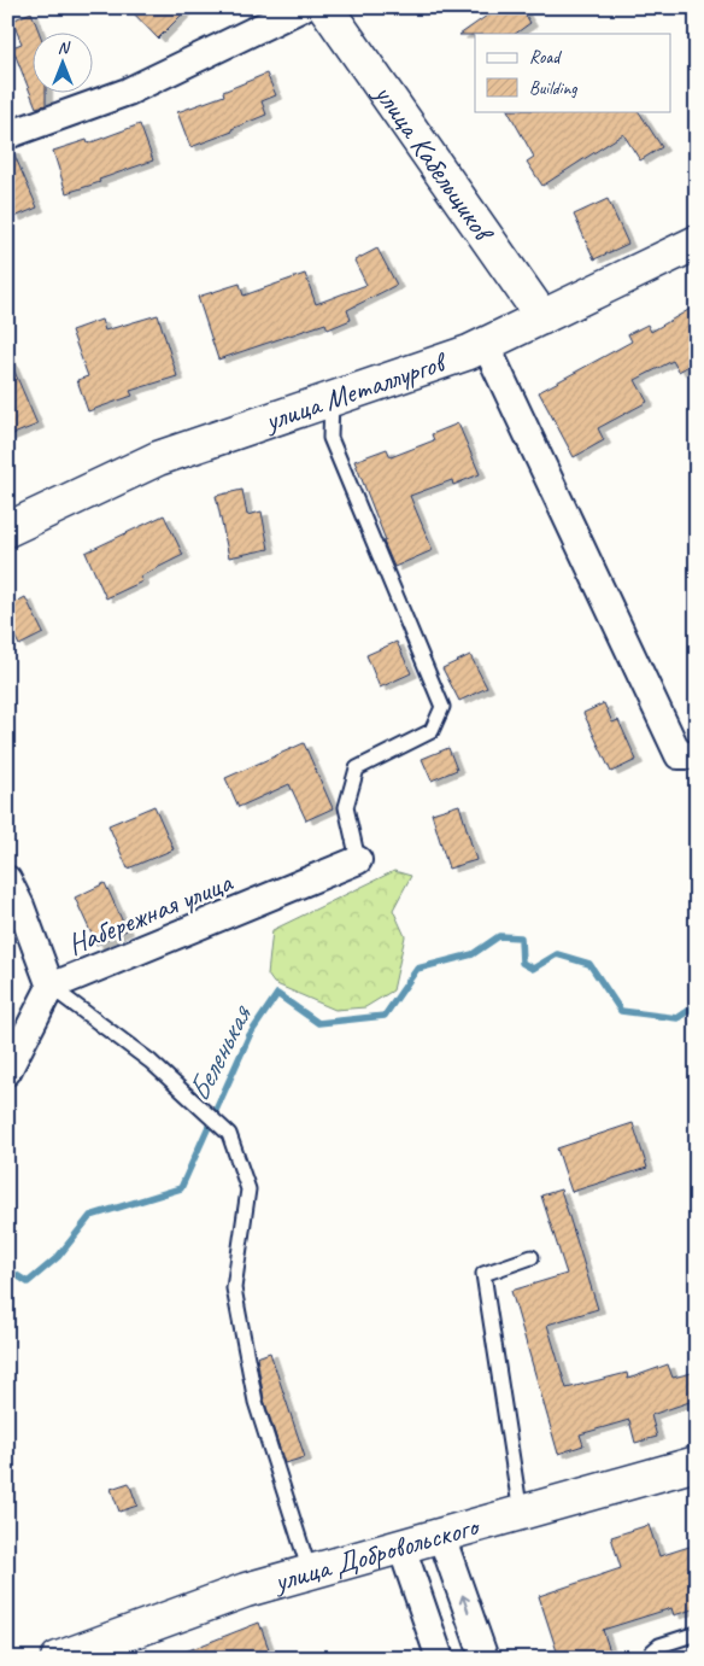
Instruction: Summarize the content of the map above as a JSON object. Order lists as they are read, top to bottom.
{
  "streets": {
    "street": [
      "улица Кабельщиков",
      "улица Металлургов",
      "Набережная улица",
      "улица Добровольского"
    ]
  },
  "crossings": [
    ["улица Кабельщиков", "улица Металлургов"]
  ],
  "water": ["Беленькая"],
  "legend": ["Road", "Building"],
  "north": "top"
}
